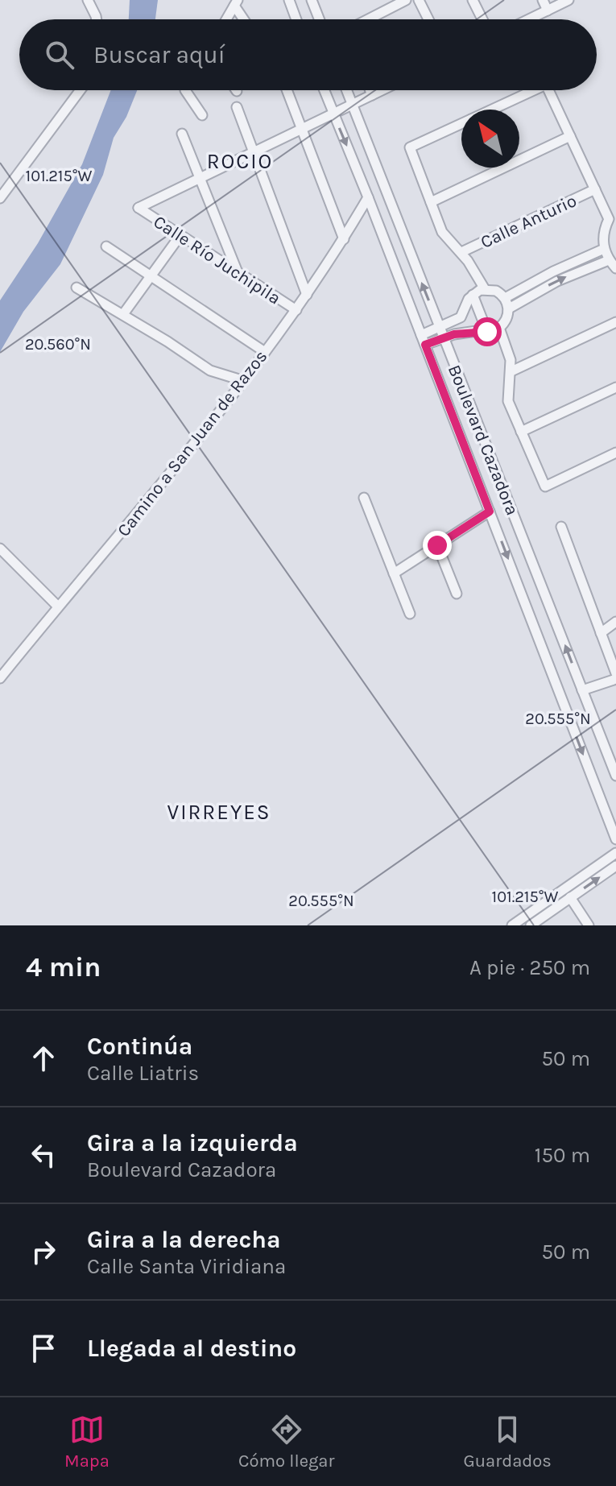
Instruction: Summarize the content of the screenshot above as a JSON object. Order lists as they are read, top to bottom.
{
  "streets": {
    "street": [
      "Calle Anturio",
      "Calle Río Juchipila",
      "Boulevard Cazadora",
      "Camino a San Juan de Razos"
    ]
  },
  "crossings": [
    ["Calle Río Juchipila", "Camino a San Juan de Razos"],
    ["Boulevard Cazadora", "Camino a San Juan de Razos"]
  ],
  "districts": ["ROCIO", "VIRREYES"],
  "north": "top left",
  "page": {
    "search": "Buscar aquí",
    "heading": ["4 min", "A pie · 250 m"],
    "list": [
      ["Continúa", "Calle Liatris", "50 m"],
      ["Gira a la izquierda", "Boulevard Cazadora", "150 m"],
      ["Gira a la derecha", "Calle Santa Viridiana", "50 m"],
      "Llegada al destino"
    ],
    "nav": ["Mapa", "Cómo llegar", "Guardados"]
  },
  "coordinates": ["101.215°W", "20.560°N", "20.555°N"]
}
